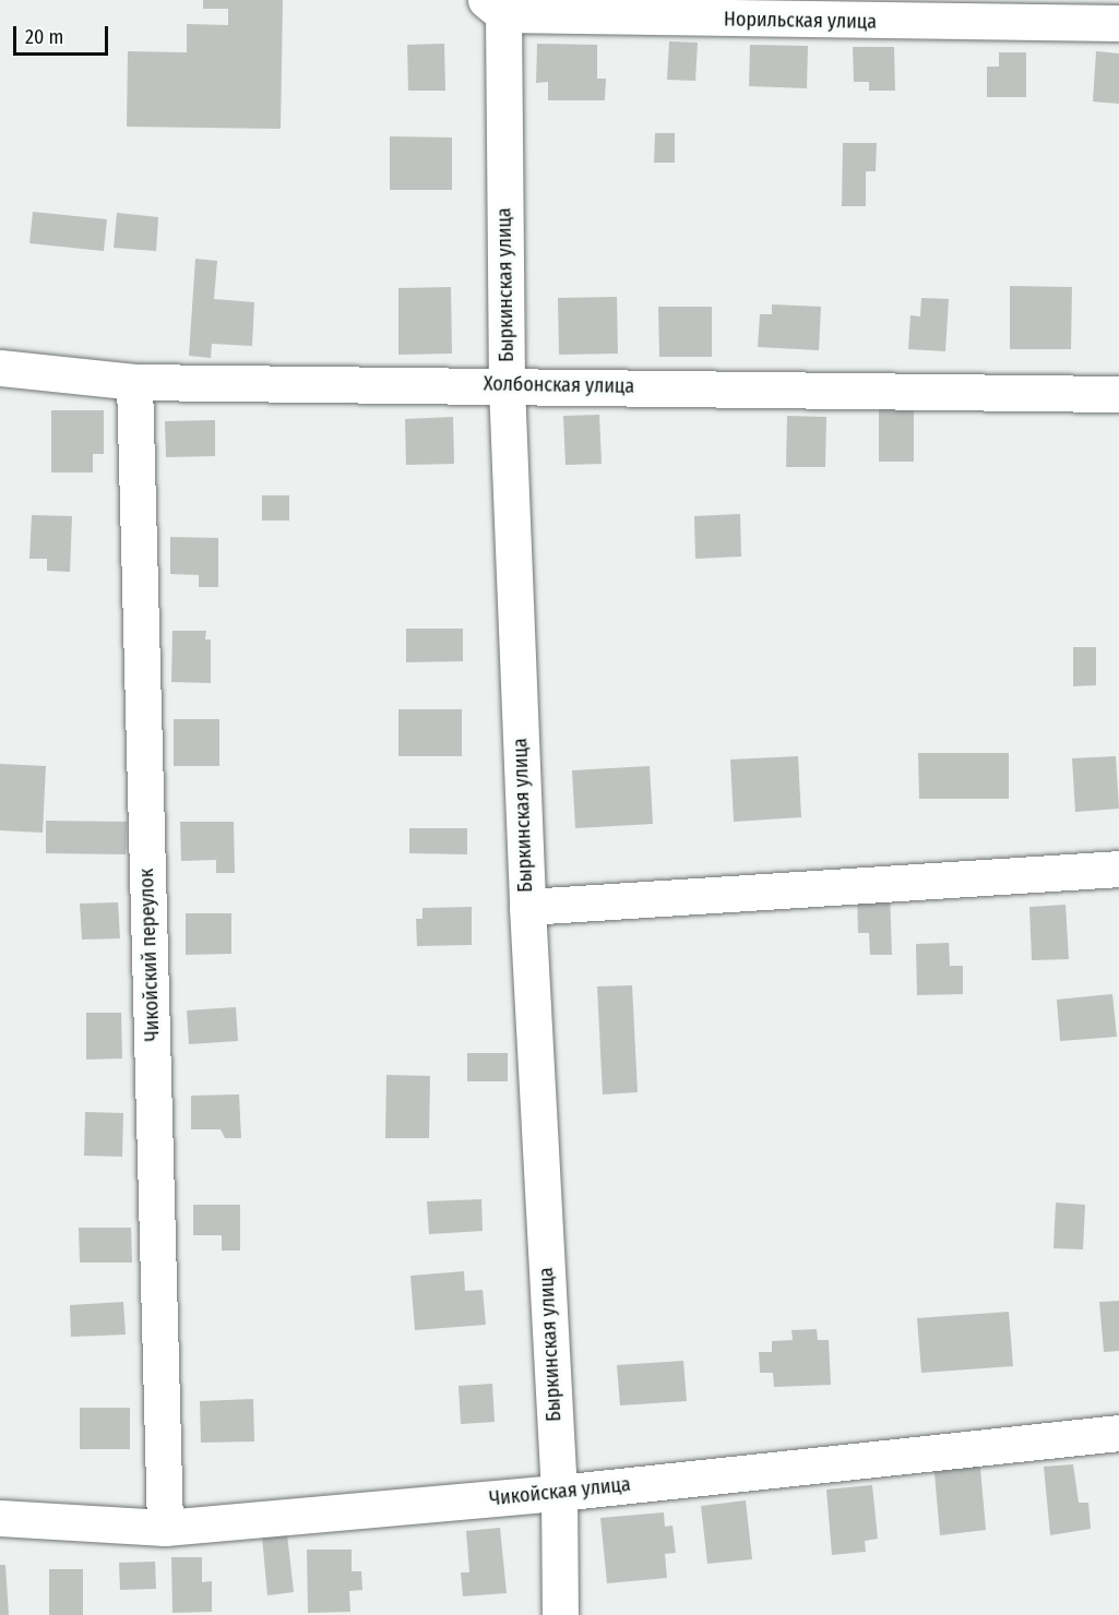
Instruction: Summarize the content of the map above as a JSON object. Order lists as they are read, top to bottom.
{
  "streets": {
    "street": [
      "Норильская улица",
      "Быркинская улица",
      "Холбонская улица",
      "Чикойский переулок",
      "Чикойская улица"
    ]
  },
  "crossings": [
    ["Норильская улица", "Быркинская улица"],
    ["Быркинская улица", "Холбонская улица"],
    ["Быркинская улица", "Чикойская улица"],
    ["Холбонская улица", "Чикойский переулок"],
    ["Чикойский переулок", "Чикойская улица"]
  ],
  "scale_bar": "20 m"
}
